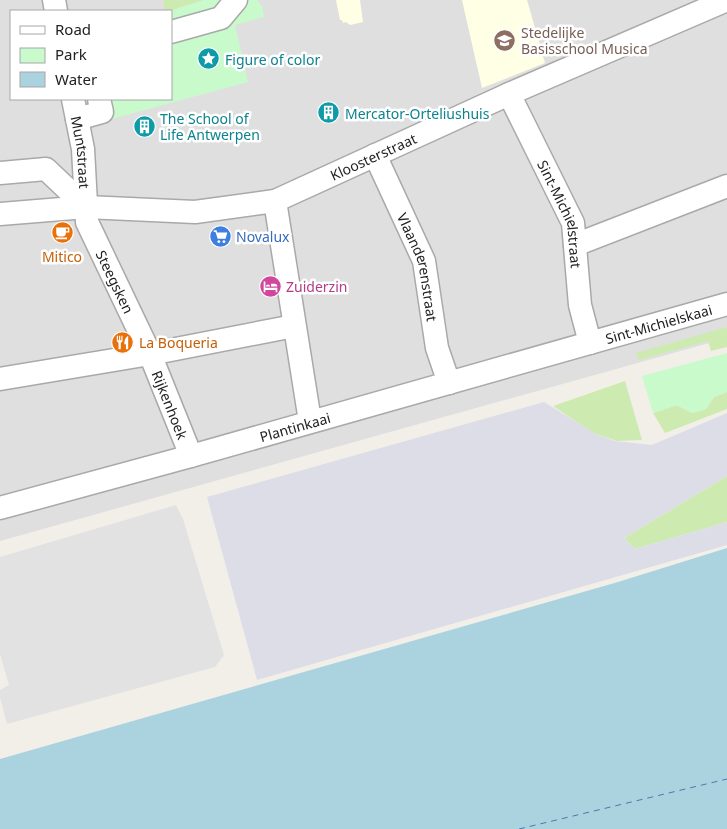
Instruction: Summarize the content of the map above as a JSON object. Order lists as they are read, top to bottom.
{
  "streets": {
    "street": [
      "Muntstraat",
      "Kloosterstraat",
      "Sint-Michielstraat",
      "Vlaanderenstraat",
      "Steegsken",
      "Sint-Michielskaai",
      "Rijkenhoek",
      "Plantinkaai"
    ]
  },
  "crossings": [
    ["Muntstraat", "Kloosterstraat"],
    ["Muntstraat", "Steegsken"],
    ["Kloosterstraat", "Sint-Michielstraat"],
    ["Kloosterstraat", "Vlaanderenstraat"],
    ["Kloosterstraat", "Steegsken"],
    ["Sint-Michielstraat", "Sint-Michielskaai"],
    ["Sint-Michielstraat", "Plantinkaai"],
    ["Vlaanderenstraat", "Plantinkaai"],
    ["Steegsken", "Rijkenhoek"],
    ["Sint-Michielskaai", "Plantinkaai"],
    ["Rijkenhoek", "Plantinkaai"]
  ],
  "places": {
    "school or university": ["Stedelijke Basisschool Musica"],
    "place": ["Figure of color"],
    "building": ["Mercator-Orteliushuis", "The School of Life Antwerpen"],
    "cafe": ["Mitico"],
    "supermarket": ["Novalux"],
    "hotel": ["Zuiderzin"],
    "restaurant": ["La Boqueria"]
  },
  "legend": ["Road", "Park", "Water"]
}
